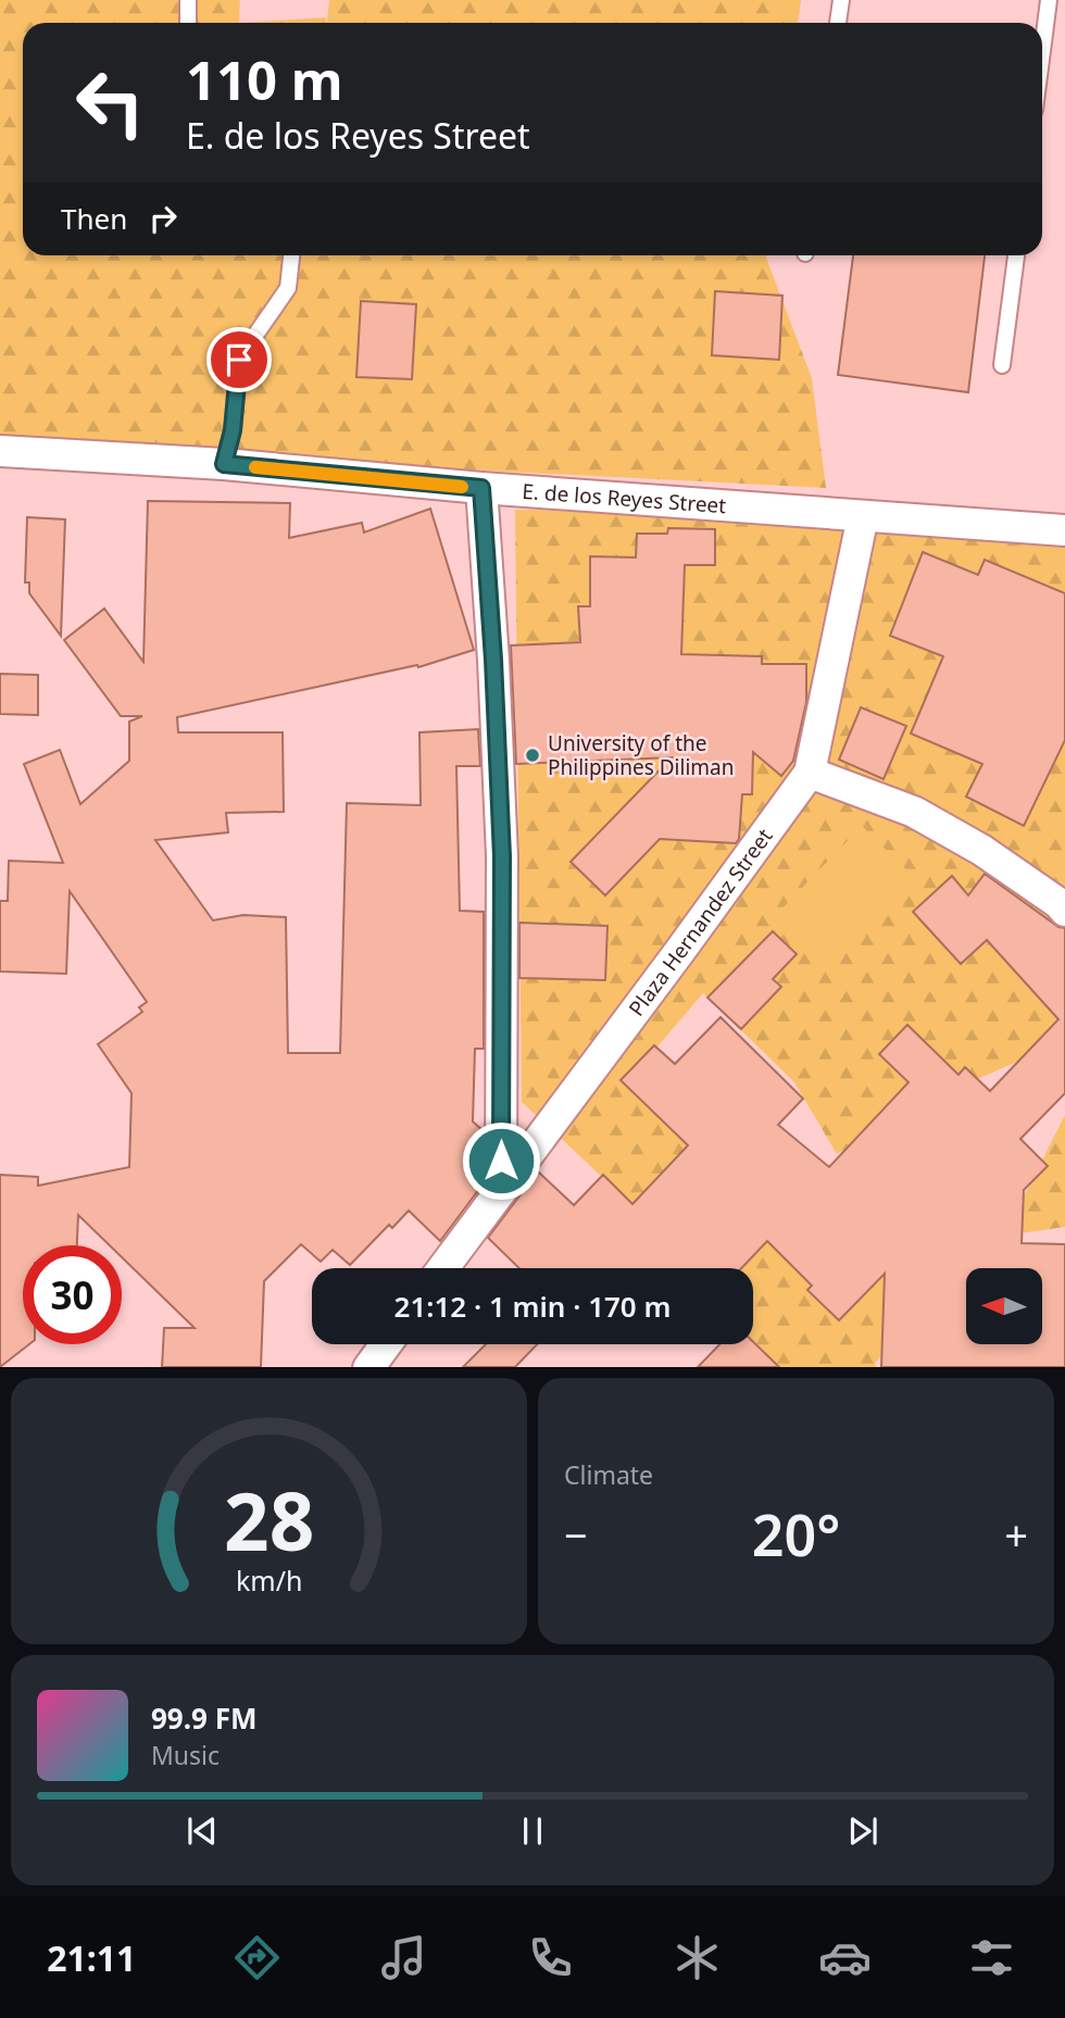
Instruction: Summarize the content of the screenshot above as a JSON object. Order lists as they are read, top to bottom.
{
  "streets": {
    "street": ["E. de los Reyes Street", "Plaza Hernandez Street"]
  },
  "crossings": [
    ["E. de los Reyes Street", "Plaza Hernandez Street"]
  ],
  "places": ["University of the Philippines Diliman"],
  "north": "left",
  "page": {
    "turn": ["110 m", "E. de los Reyes Street"],
    "then": "Then",
    "limit": "30",
    "trip": "21:12 · 1 min · 170 m",
    "tile": "Climate",
    "heat": ["−", "20°", "+"],
    "song": ["99.9 FM", "Music"],
    "tabs": "21:11",
    "gauge": ["28", "km/h"]
  }
}
